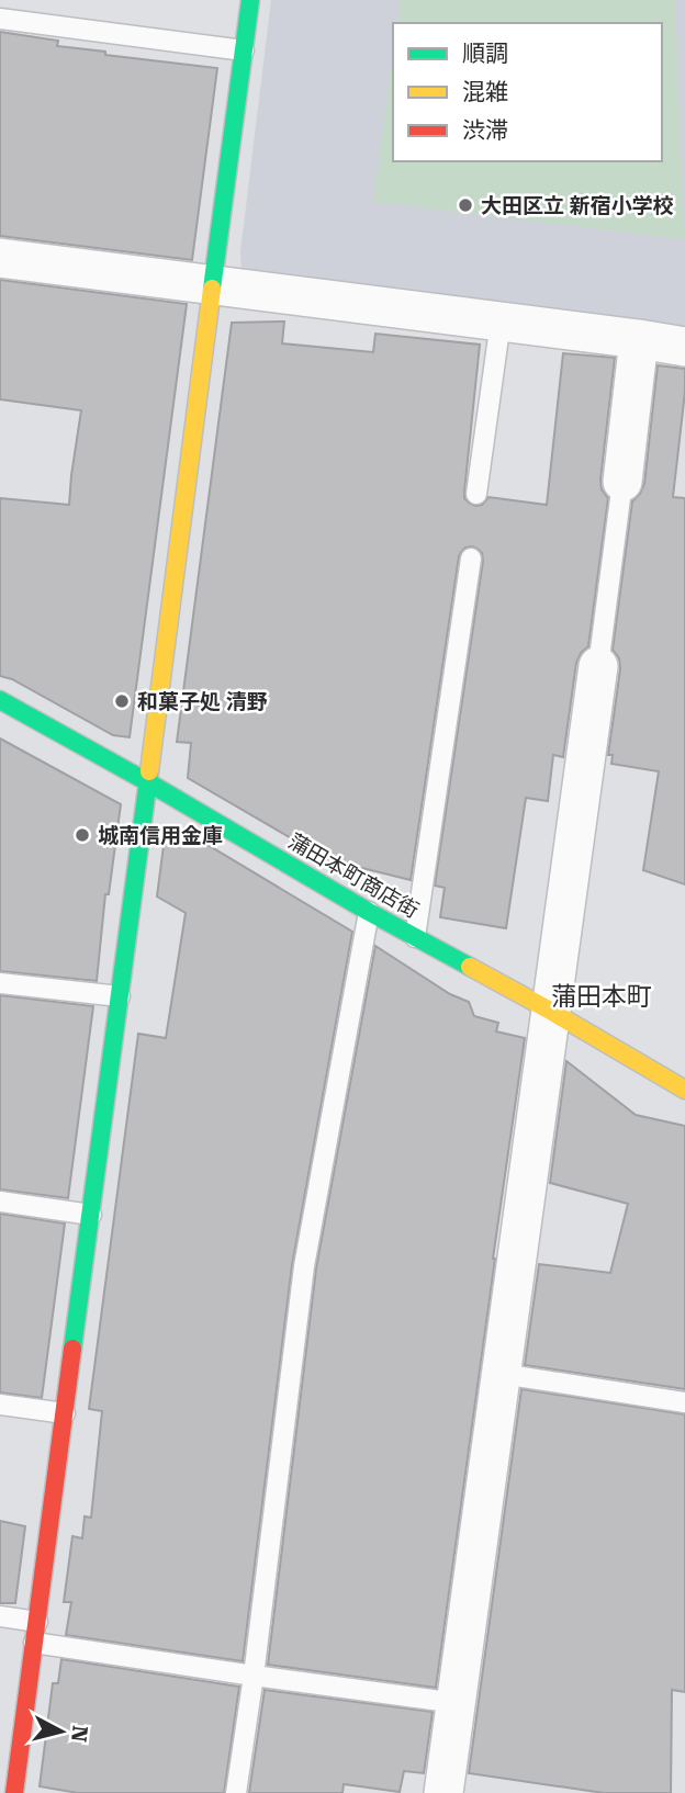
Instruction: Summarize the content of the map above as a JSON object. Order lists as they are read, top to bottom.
{
  "streets": {
    "street": ["蒲田本町商店街"]
  },
  "districts": ["蒲田本町"],
  "places": ["大田区立 新宿小学校", "和菓子処 清野", "城南信用金庫"],
  "legend": ["順調", "混雑", "渋滞"],
  "north": "right"
}
